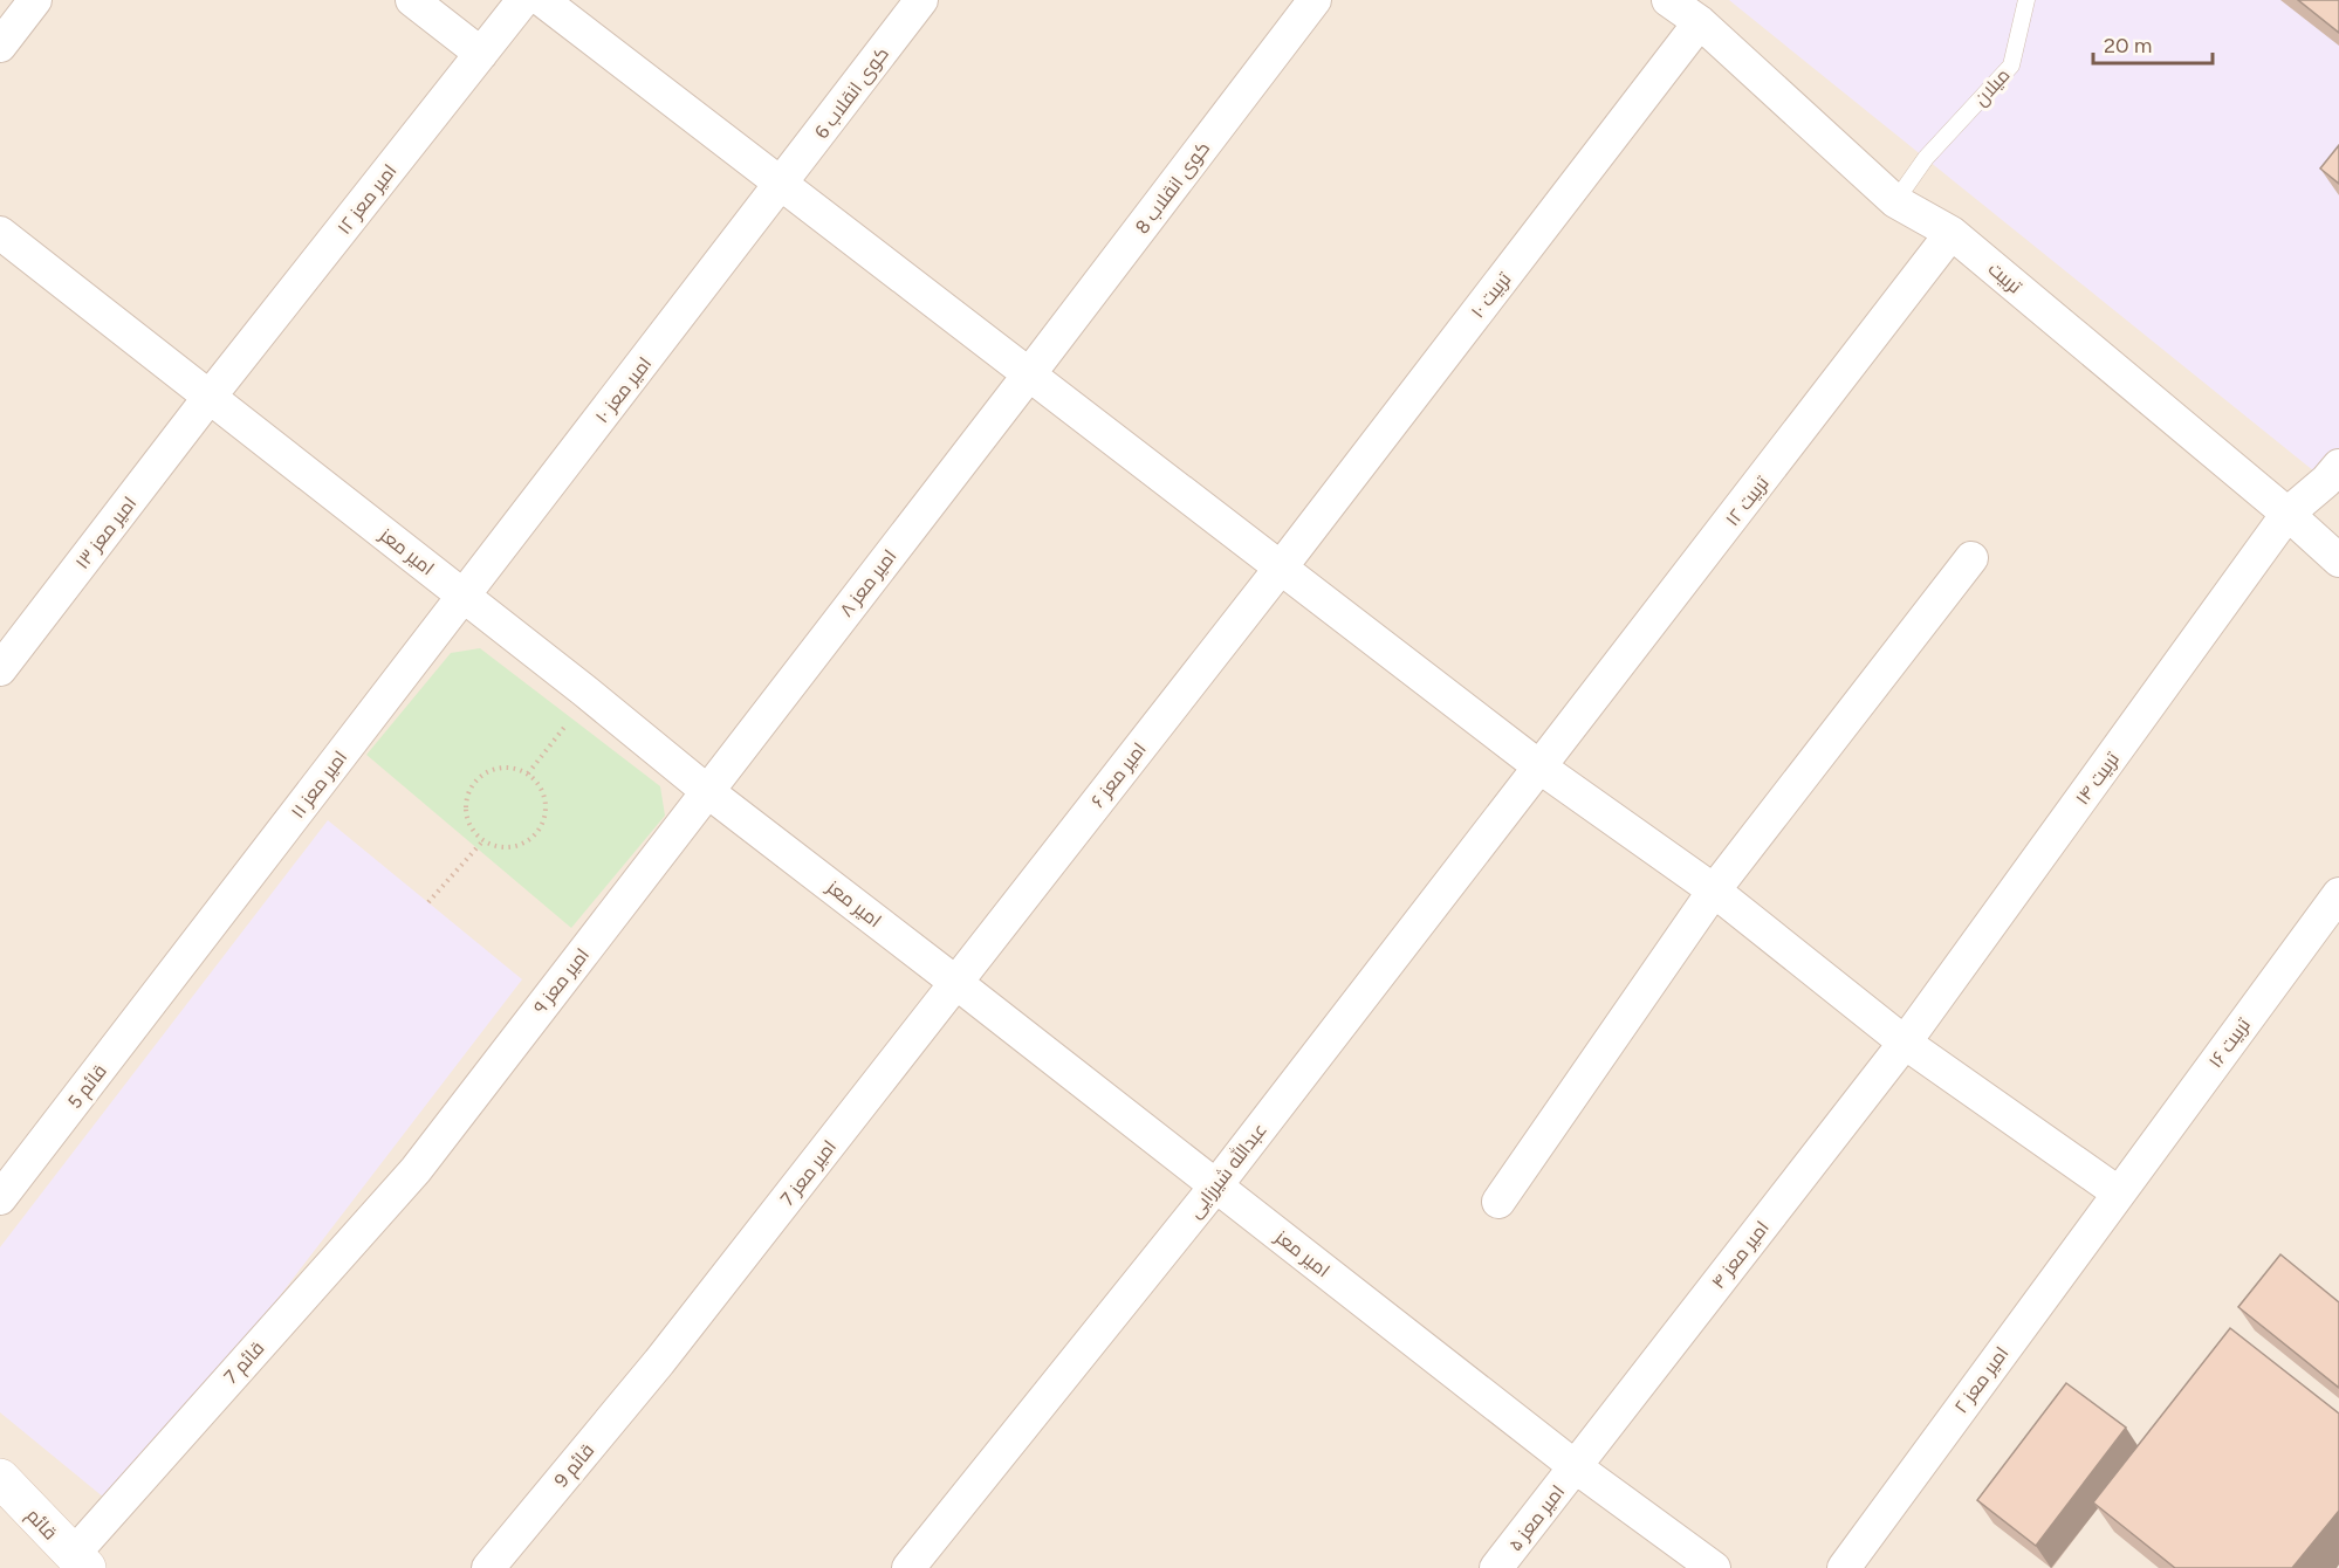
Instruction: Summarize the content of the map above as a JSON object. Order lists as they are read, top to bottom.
{
  "streets": {
    "street": [
      "کوی انقلاب 6",
      "کوی انقلاب 8",
      "امیر معز ۱۲",
      "تربیت",
      "تربیت ۱۰",
      "امیر معز ۱۰",
      "تربیت ۱۲",
      "امیر معز ۱۳",
      "امیر معز",
      "امیر معز ۸",
      "امیر معز ۶",
      "تربیت ۱۴",
      "امیر معز ۱۱",
      "امیر معز ۹",
      "تربیت ۱۶",
      "قائم 5",
      "عبدالله شیرزایی",
      "امیر معز 7",
      "امیر معز ۴",
      "قائم 7",
      "امیر معز ۲",
      "قائم 9",
      "امیر معز ۵",
      "قائم"
    ],
    "lane": ["میلان"]
  },
  "crossings": [
    ["میلان", "تربیت"],
    ["کوی انقلاب 6", "امیر معز ۱۰"],
    ["کوی انقلاب 8", "امیر معز ۸"],
    ["امیر معز ۱۲", "امیر معز ۱۳"],
    ["امیر معز ۱۲", "امیر معز"],
    ["تربیت", "تربیت ۱۰"],
    ["تربیت", "تربیت ۱۲"],
    ["تربیت", "تربیت ۱۴"],
    ["تربیت ۱۰", "امیر معز ۶"],
    ["امیر معز ۱۰", "امیر معز"],
    ["امیر معز ۱۰", "امیر معز ۱۱"],
    ["تربیت ۱۲", "عبدالله شیرزایی"],
    ["امیر معز ۱۳", "امیر معز"],
    ["امیر معز", "امیر معز ۸"],
    ["امیر معز", "امیر معز ۶"],
    ["امیر معز", "امیر معز ۱۱"],
    ["امیر معز", "امیر معز ۹"],
    ["امیر معز", "عبدالله شیرزایی"],
    ["امیر معز", "امیر معز 7"],
    ["امیر معز", "امیر معز ۴"],
    ["امیر معز", "امیر معز ۵"],
    ["امیر معز ۸", "امیر معز ۹"],
    ["امیر معز ۶", "امیر معز 7"],
    ["تربیت ۱۴", "امیر معز ۴"],
    ["امیر معز ۱۱", "قائم 5"],
    ["امیر معز ۹", "قائم 7"],
    ["تربیت ۱۶", "امیر معز ۲"],
    ["امیر معز 7", "قائم 9"],
    ["امیر معز ۴", "امیر معز ۵"],
    ["قائم 7", "قائم"]
  ],
  "scale_bar": "20 m"
}
